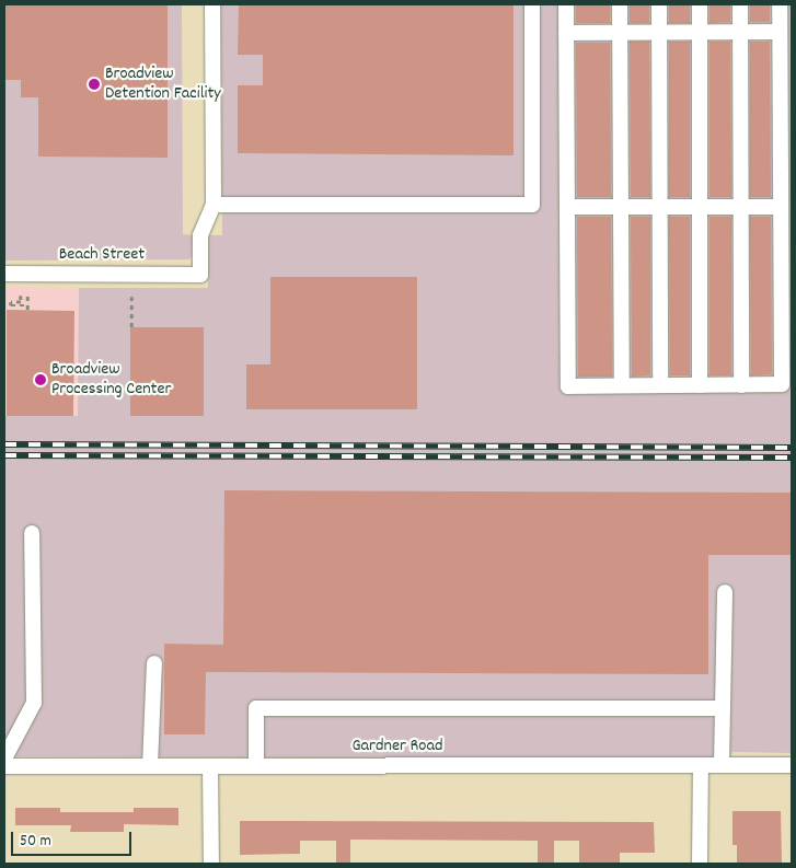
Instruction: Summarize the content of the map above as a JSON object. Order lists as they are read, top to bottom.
{
  "streets": {
    "street": ["Beach Street", "Gardner Road"]
  },
  "places": ["Broadview Detention Facility", "Broadview Processing Center"],
  "scale_bar": "50 m"
}
